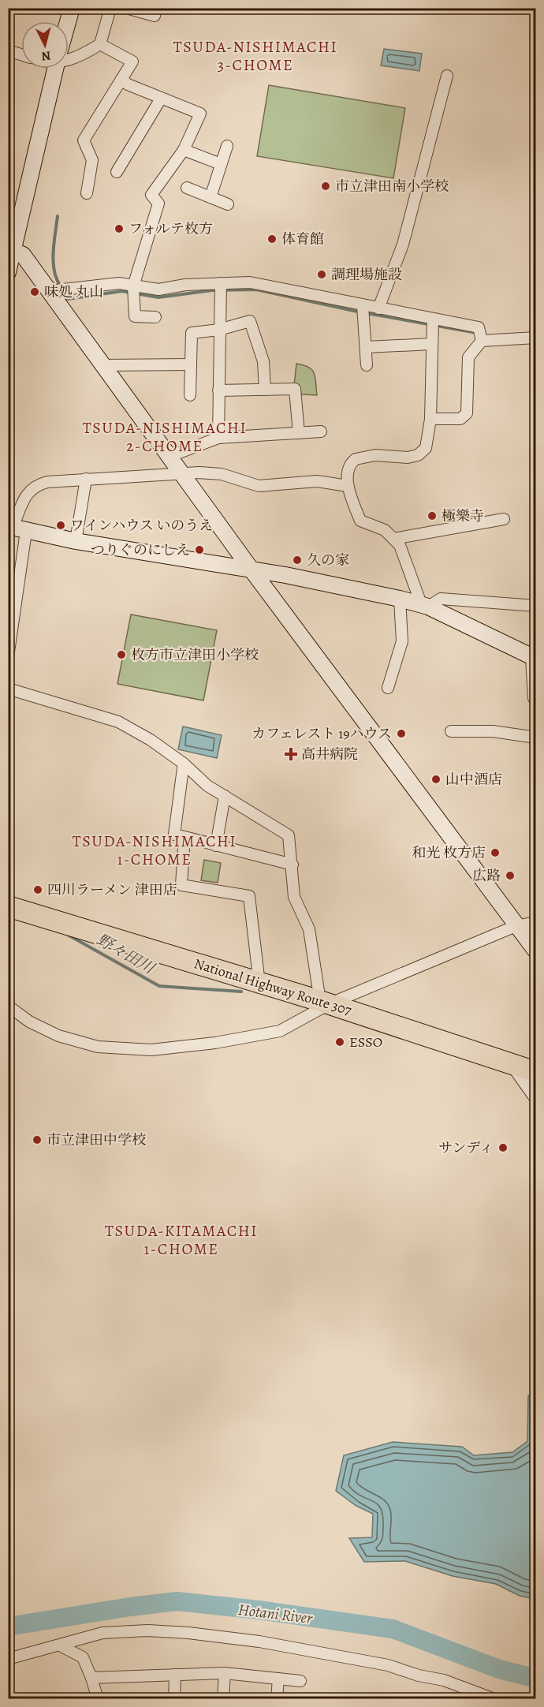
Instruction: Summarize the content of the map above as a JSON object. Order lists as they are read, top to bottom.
{
  "streets": {
    "highway": ["National Highway Route 307"]
  },
  "districts": [
    "TSUDA-NISHIMACHI 3-CHOME",
    "TSUDA-NISHIMACHI 2-CHOME",
    "TSUDA-NISHIMACHI 1-CHOME",
    "TSUDA-KITAMACHI 1-CHOME"
  ],
  "water": ["野々田川", "Hotani River"],
  "places": {
    "other": [
      "市立津田南小学校",
      "フォルテ枚方",
      "体育館",
      "調理場施設",
      "味処 丸山",
      "極樂寺",
      "ワインハウス いのうえ",
      "つりぐのにしえ",
      "久の家",
      "枚方市立津田小学校",
      "カフェレスト 19ハウス",
      "山中酒店",
      "和光 枚方店",
      "広路",
      "四川ラーメン 津田店",
      "ESSO",
      "市立津田中学校",
      "サンディ"
    ],
    "health": ["高井病院"]
  },
  "north": "bottom"
}
